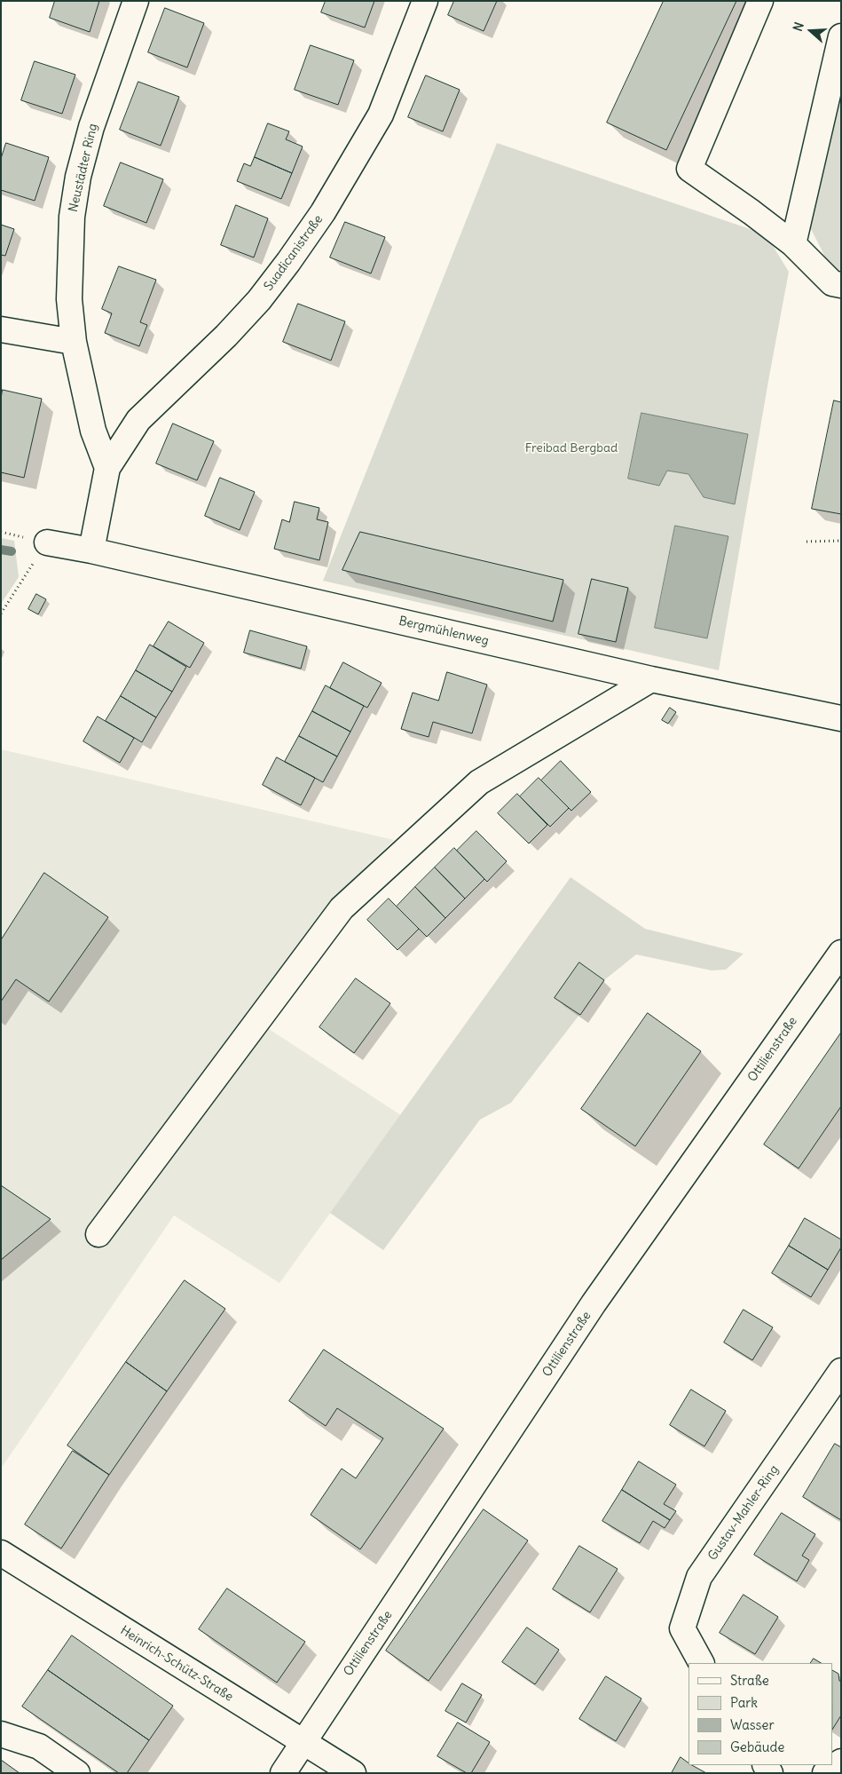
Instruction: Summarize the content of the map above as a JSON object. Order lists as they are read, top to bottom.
{
  "streets": {
    "street": [
      "Neustädter Ring",
      "Suadicanistraße",
      "Bergmühlenweg",
      "Ottilienstraße",
      "Gustav-Mahler-Ring",
      "Heinrich-Schütz-Straße"
    ]
  },
  "crossings": [
    ["Neustädter Ring", "Suadicanistraße"],
    ["Ottilienstraße", "Heinrich-Schütz-Straße"]
  ],
  "parks": ["Freibad Bergbad"],
  "legend": [
    "Straße",
    "Park",
    "Wasser",
    "Gebäude"
  ],
  "north": "left"
}
